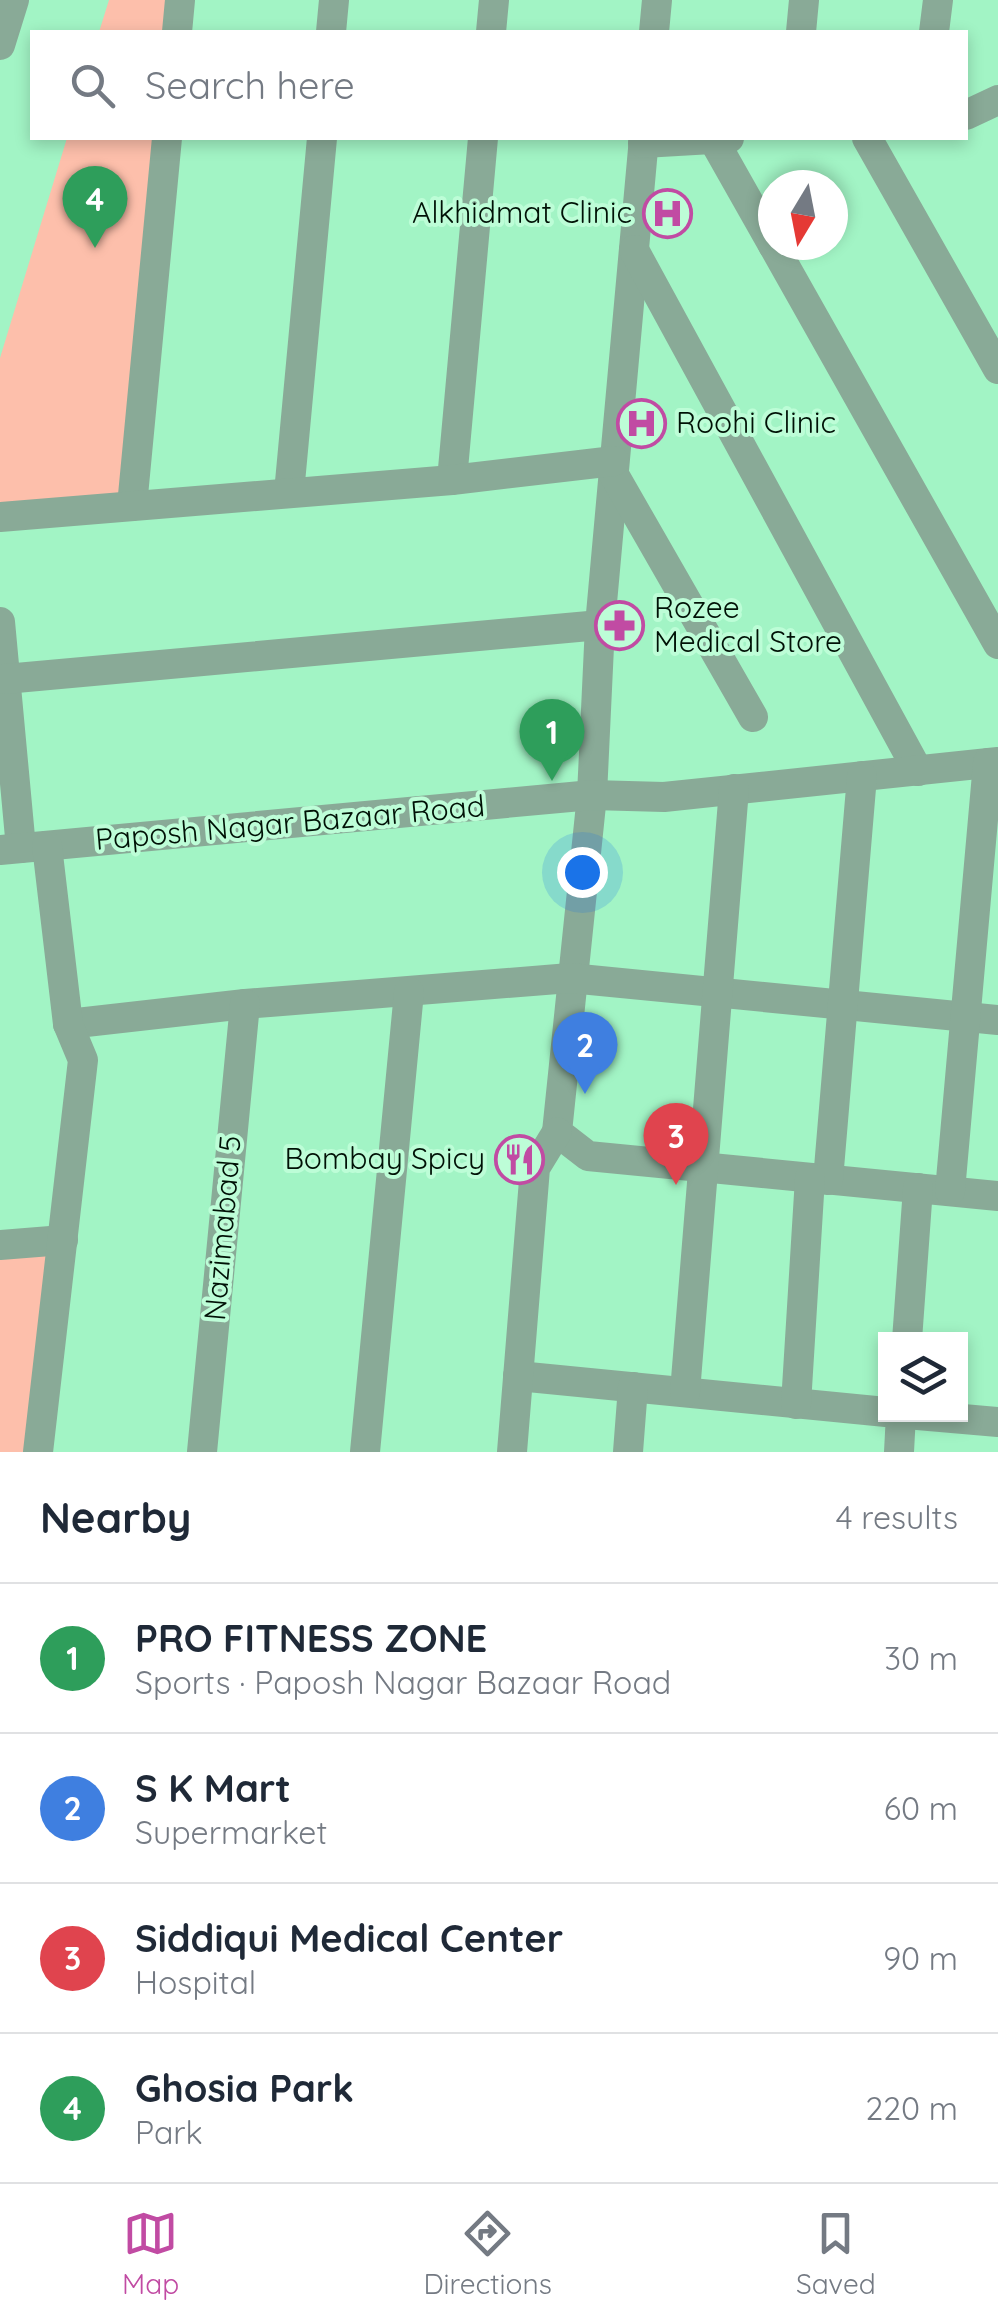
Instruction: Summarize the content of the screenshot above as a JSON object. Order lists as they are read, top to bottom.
{
  "streets": {
    "street": ["Paposh Nagar Bazaar Road", "Nazimabad 5"]
  },
  "places": {
    "hospital": ["Alkhidmat Clinic", "Roohi Clinic"],
    "pharmacy": ["Rozee Medical Store"],
    "restaurant": ["Bombay Spicy"]
  },
  "north": "bottom",
  "page": {
    "search": "Search here",
    "pins": [
      "4",
      "1",
      "2",
      "3"
    ],
    "heading": ["Nearby", "4 results"],
    "list": [
      {
        "mark": "1",
        "name": "PRO FITNESS ZONE",
        "note": "Sports · Paposh Nagar Bazaar Road",
        "value": "30 m"
      },
      {
        "mark": "2",
        "name": "S K Mart",
        "note": "Supermarket",
        "value": "60 m"
      },
      {
        "mark": "3",
        "name": "Siddiqui Medical Center",
        "note": "Hospital",
        "value": "90 m"
      },
      {
        "mark": "4",
        "name": "Ghosia Park",
        "note": "Park",
        "value": "220 m"
      }
    ],
    "nav": ["Map", "Directions", "Saved"]
  }
}
